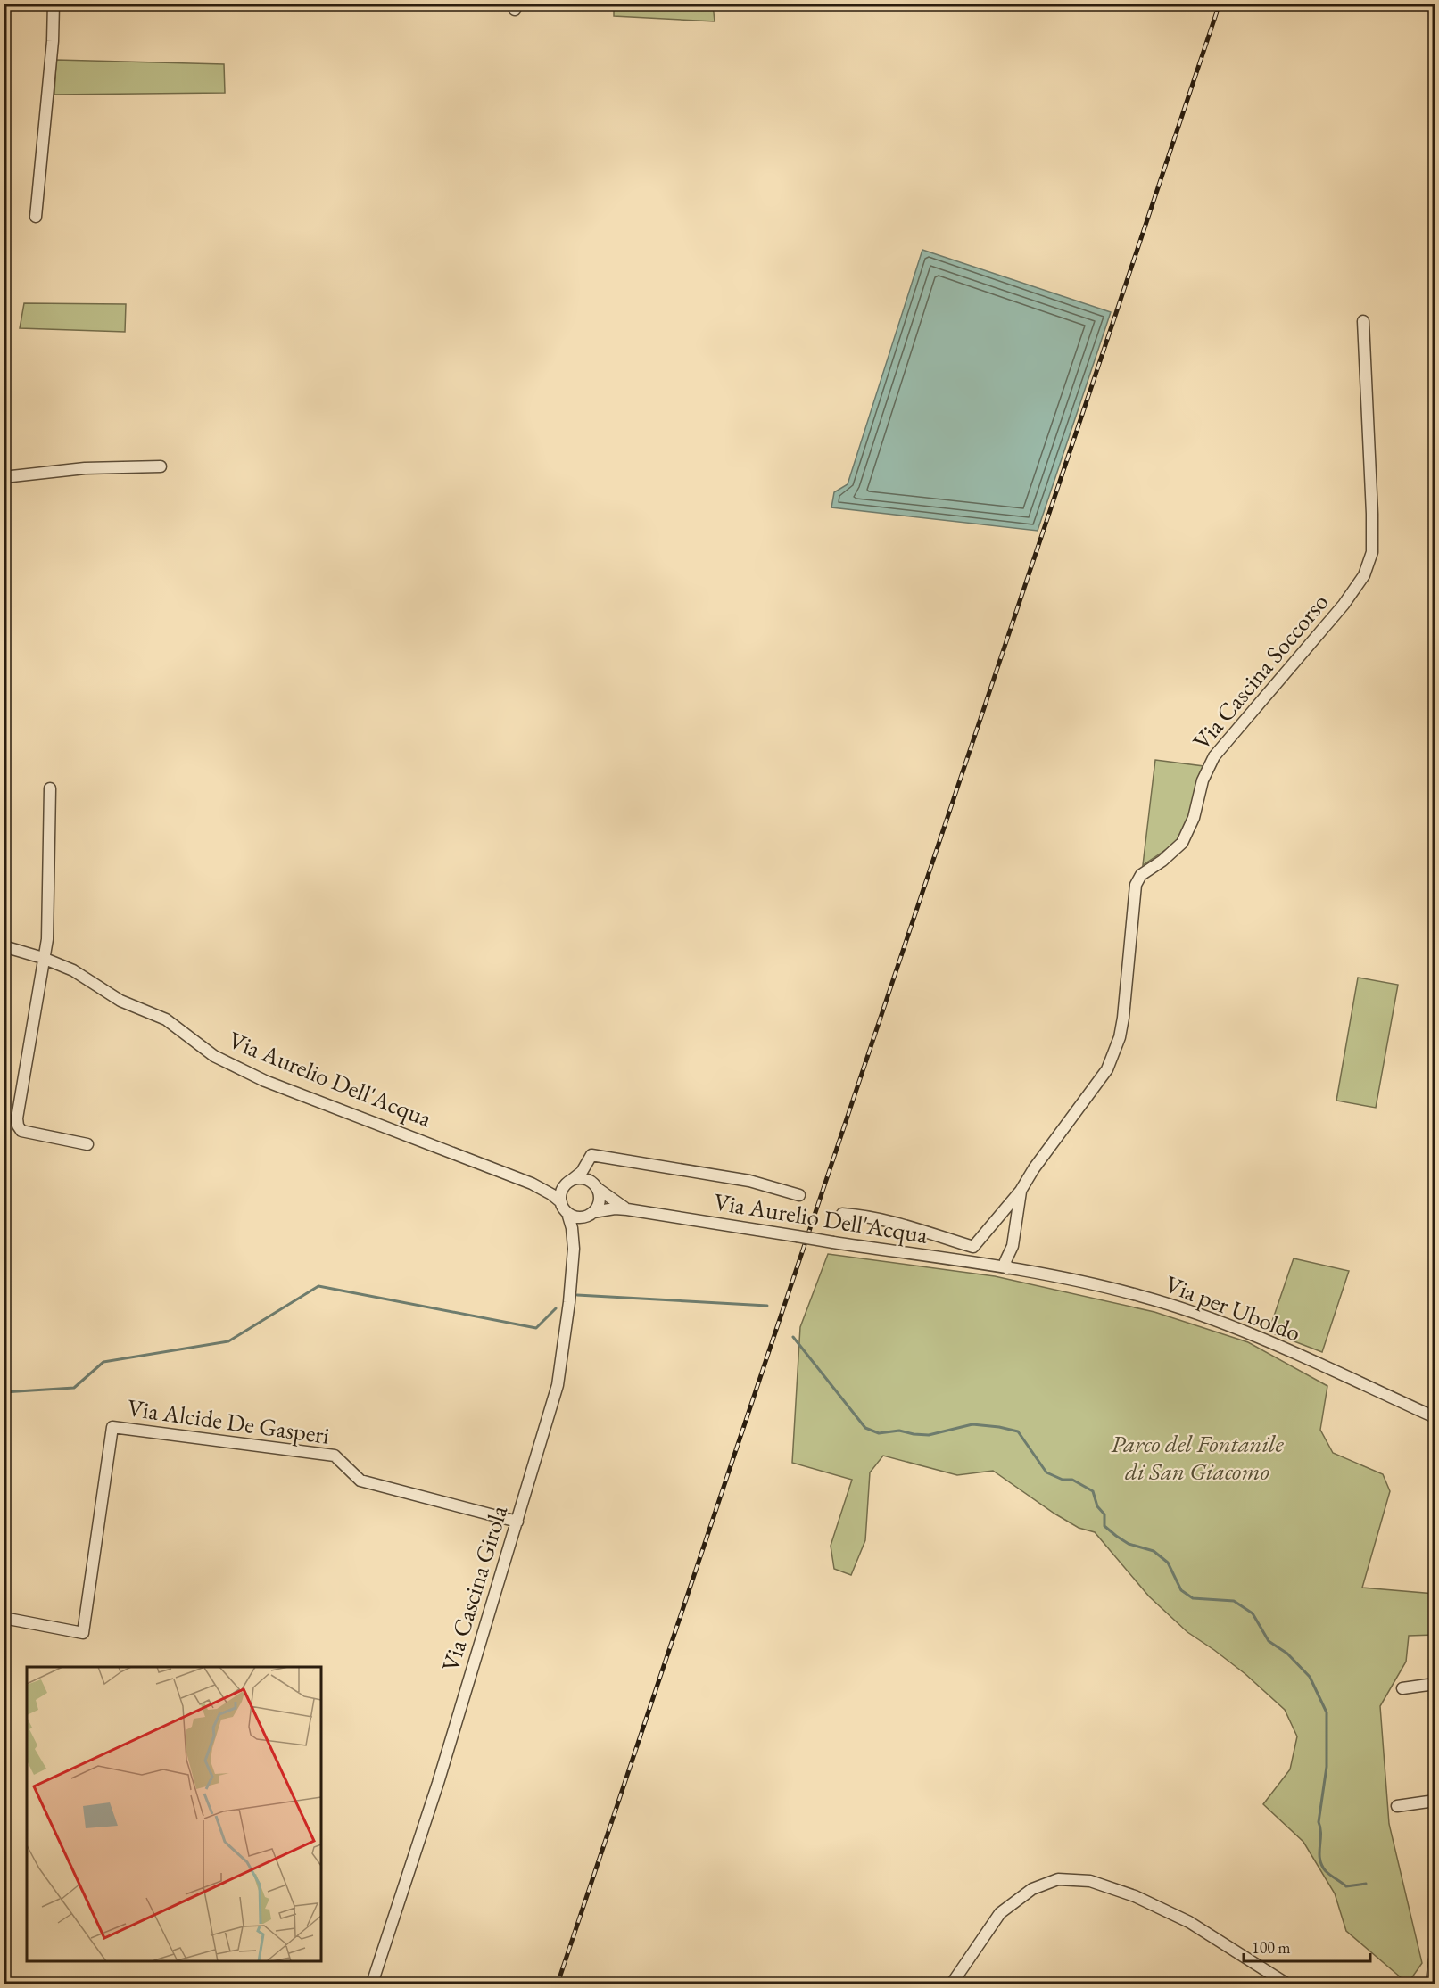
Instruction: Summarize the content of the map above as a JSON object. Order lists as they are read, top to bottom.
{
  "streets": {
    "street": [
      "Via Cascina Soccorso",
      "Via Aurelio Dell'Acqua",
      "Via per Uboldo",
      "Via Alcide De Gasperi",
      "Via Cascina Girola"
    ]
  },
  "crossings": [
    ["Via Cascina Soccorso", "Via Aurelio Dell'Acqua"],
    ["Via Cascina Soccorso", "Via per Uboldo"],
    ["Via Aurelio Dell'Acqua", "Via per Uboldo"],
    ["Via Aurelio Dell'Acqua", "Via Cascina Girola"],
    ["Via Alcide De Gasperi", "Via Cascina Girola"]
  ],
  "parks": ["Parco del Fontanile di San Giacomo"],
  "scale_bar": "100 m"
}
